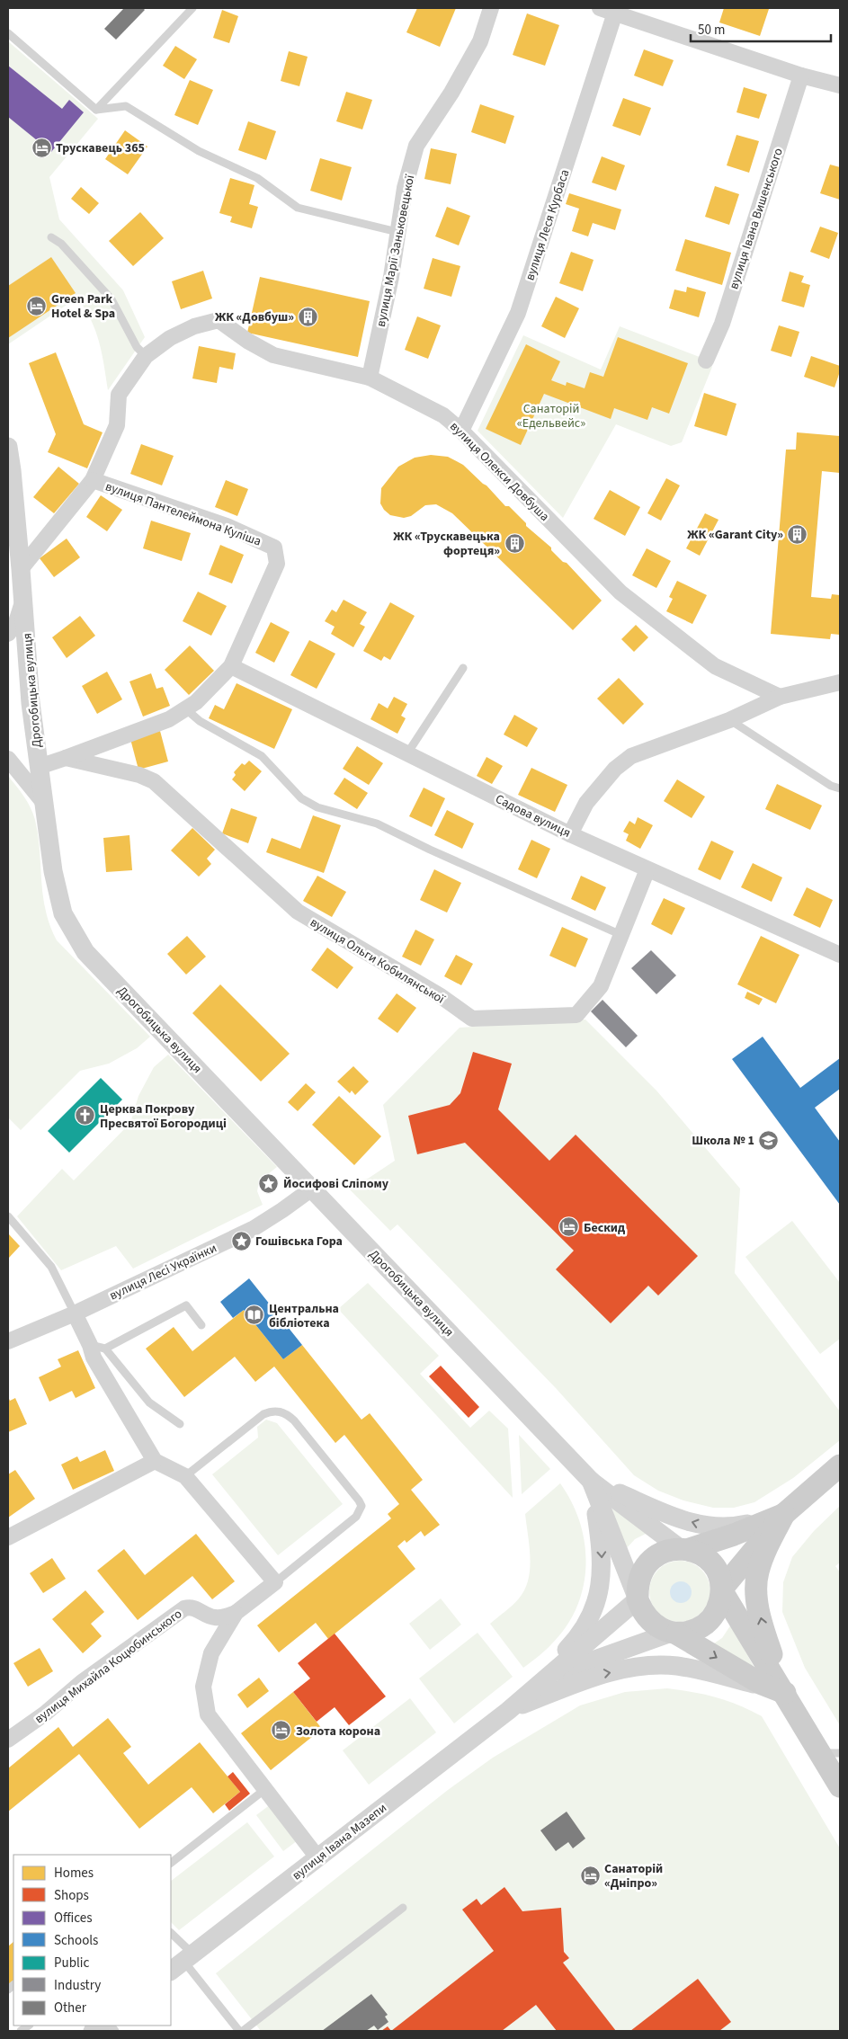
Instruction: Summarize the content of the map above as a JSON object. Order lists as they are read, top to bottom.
{
  "streets": {
    "street": [
      "вулиця Івана Вишенського",
      "вулиця Леся Курбаса",
      "вулиця Марії Заньковецької",
      "вулиця Олекси Довбуша",
      "вулиця Пантелеймона Куліша",
      "Дрогобицька вулиця",
      "Садова вулиця",
      "вулиця Ольги Кобилянської",
      "вулиця Лесі Українки",
      "вулиця Михайла Коцюбинського",
      "вулиця Івана Мазепи"
    ]
  },
  "crossings": [
    ["вулиця Леся Курбаса", "вулиця Олекси Довбуша"],
    ["вулиця Марії Заньковецької", "вулиця Олекси Довбуша"],
    ["вулиця Олекси Довбуша", "вулиця Пантелеймона Куліша"],
    ["вулиця Олекси Довбуша", "Дрогобицька вулиця"],
    ["вулиця Пантелеймона Куліша", "Дрогобицька вулиця"],
    ["вулиця Пантелеймона Куліша", "Садова вулиця"],
    ["вулиця Пантелеймона Куліша", "вулиця Ольги Кобилянської"],
    ["Дрогобицька вулиця", "вулиця Лесі Українки"],
    ["Садова вулиця", "вулиця Ольги Кобилянської"]
  ],
  "parks": ["Санаторій «Едельвейс»"],
  "places": {
    "hotel": [
      "Трускавець 365",
      "Green Park Hotel & Spa",
      "Бескид",
      "Золота корона",
      "Санаторій «Дніпро»"
    ],
    "building": ["ЖК «Довбуш»", "ЖК «Garant City»", "ЖК «Трускавецька фортеця»"],
    "church": ["Церква Покрову Пресвятої Богородиці"],
    "school or university": ["Школа № 1"],
    "place": ["Йосифові Сліпому", "Гошівська Гора"],
    "library": ["Центральна бібліотека"]
  },
  "legend": [
    "Homes",
    "Shops",
    "Offices",
    "Schools",
    "Public",
    "Industry",
    "Other"
  ],
  "scale_bar": "50 m"
}
